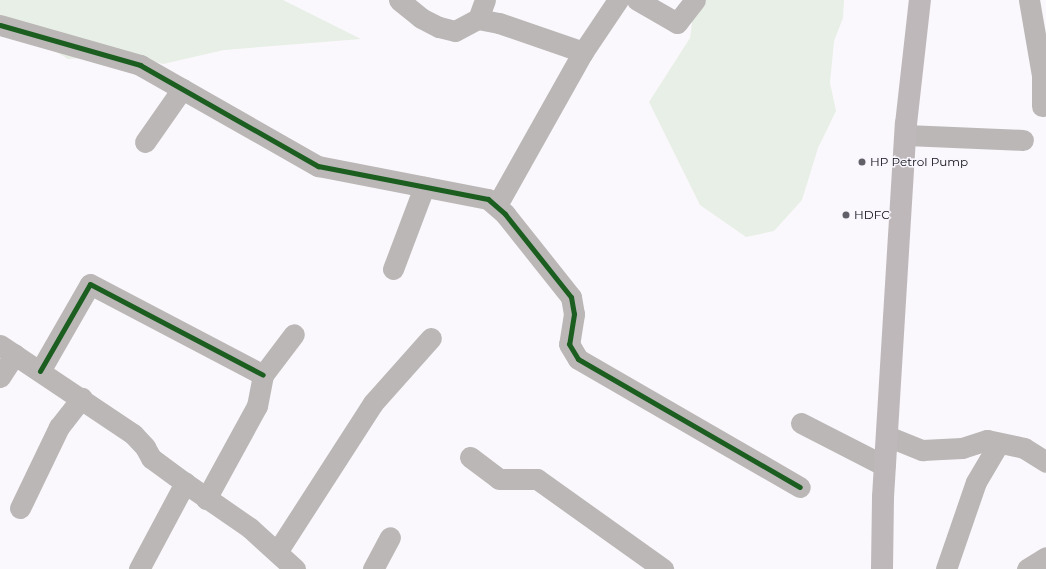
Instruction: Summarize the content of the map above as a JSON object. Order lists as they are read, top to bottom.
{
  "places": ["HP Petrol Pump", "HDFC"]
}
